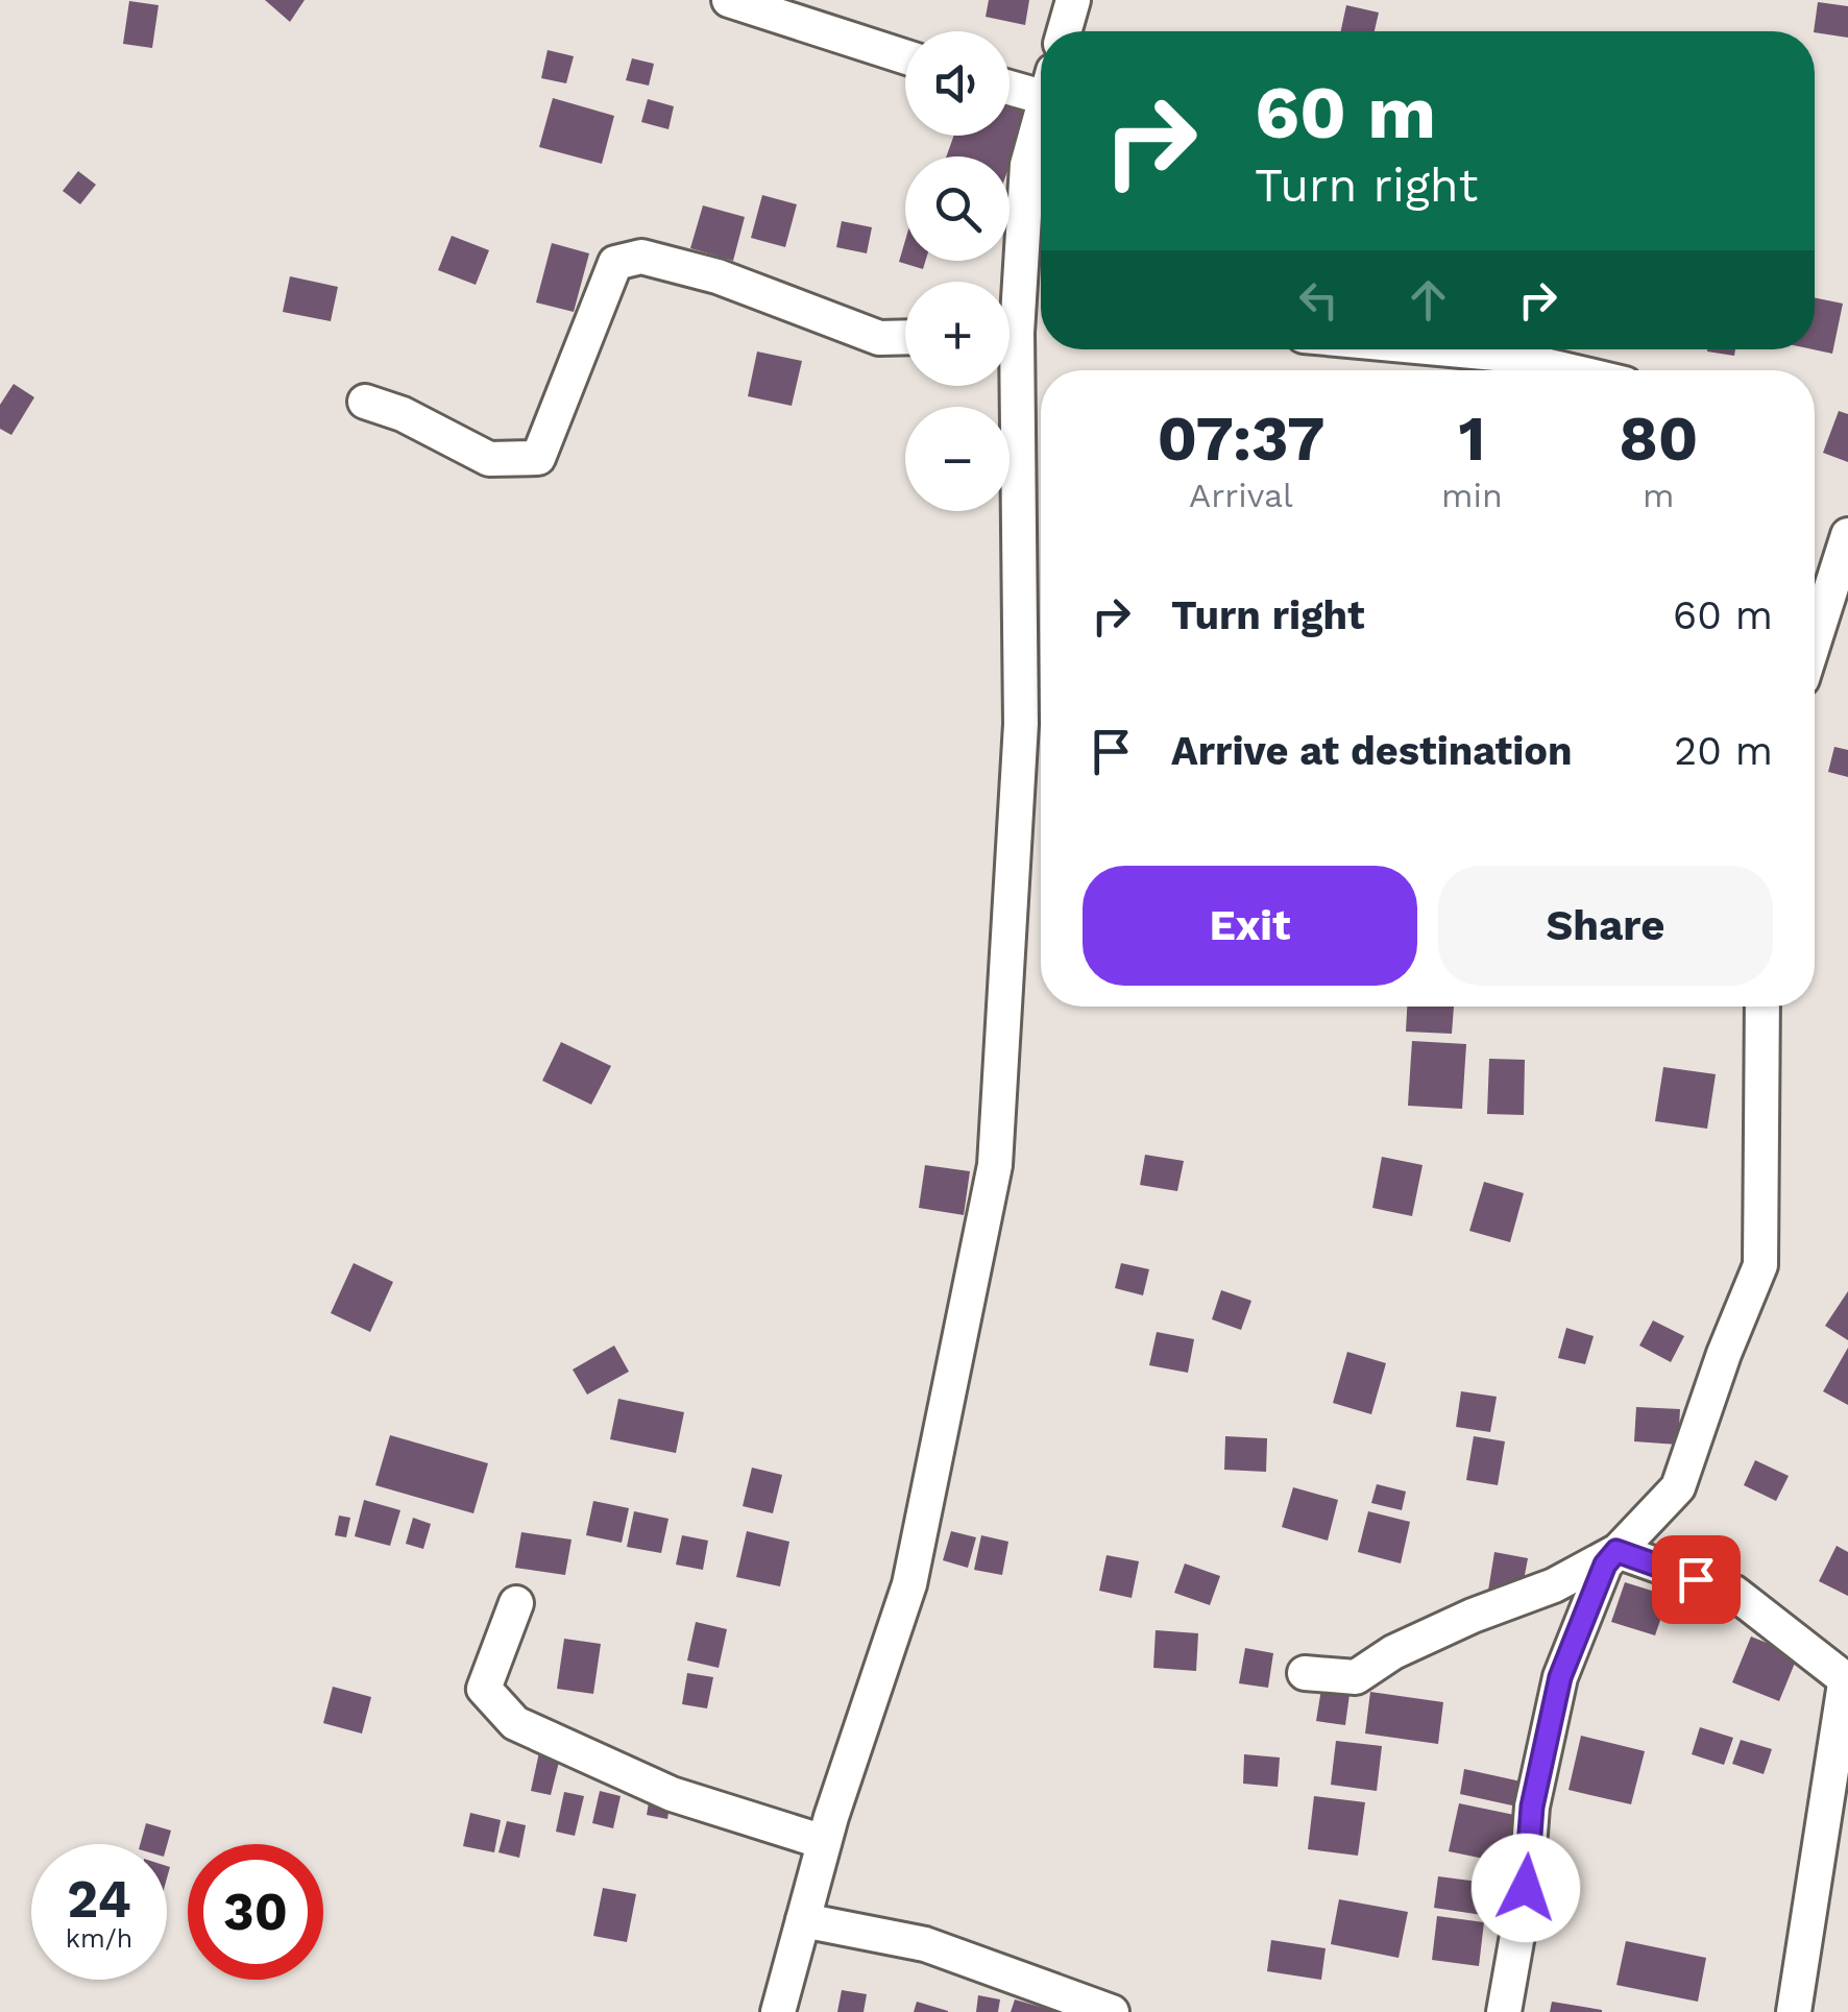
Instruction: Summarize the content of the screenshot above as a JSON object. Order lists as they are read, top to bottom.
{
  "page": {
    "map_buttons": ["+", "−"],
    "turn": ["60 m", "Turn right"],
    "eta": [
      "07:37",
      "Arrival",
      "1",
      "min",
      "80",
      "m"
    ],
    "list": [
      {
        "name": "Turn right",
        "value": "60 m"
      },
      {
        "name": "Arrive at destination",
        "value": "20 m"
      }
    ],
    "buttons": ["Exit", "Share"],
    "speed": "24 km/h",
    "limit": "30"
  }
}
